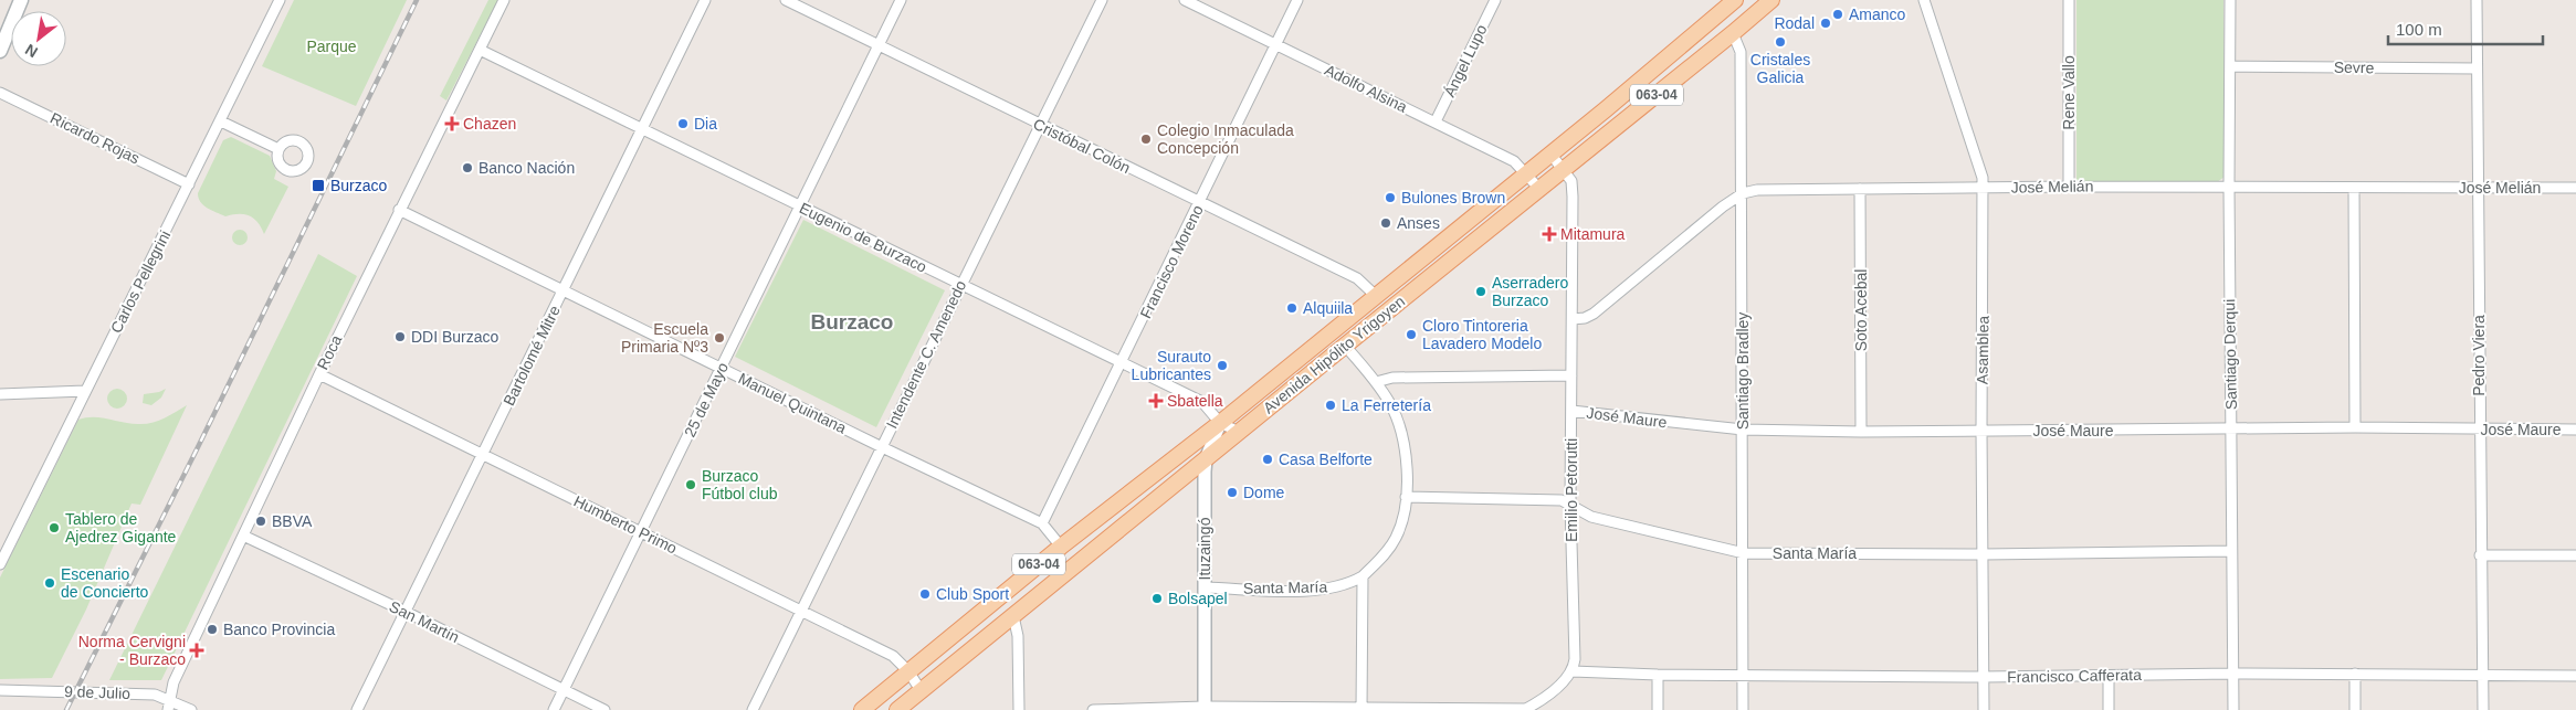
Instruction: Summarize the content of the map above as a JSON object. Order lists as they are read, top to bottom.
{
  "streets": {
    "main road": ["063-04", "Avenida Hipólito Yrigoyen"],
    "street": [
      "Ángel Lupo",
      "Sevre",
      "Adolfo Alsina",
      "Rene Vallo",
      "Ricardo Rojas",
      "Cristóbal Colón",
      "José Melián",
      "Eugenio de Burzaco",
      "Francisco Moreno",
      "Carlos Pellegrini",
      "Soto Acebal",
      "Asamblea",
      "Roca",
      "Intendente C. Amenedo",
      "Santiago Derqui",
      "Bartolomé Mitre",
      "Pedro Viera",
      "Santiago Bradley",
      "25 de Mayo",
      "Manuel Quintana",
      "José Maure",
      "Emilio Petorutti",
      "Humberto Primo",
      "Ituzaingó",
      "Santa María",
      "San Martín",
      "Francisco Cafferata",
      "9 de Julio"
    ]
  },
  "crossings": [
    ["Ángel Lupo", "Adolfo Alsina"],
    ["Sevre", "Santiago Derqui"],
    ["Sevre", "Pedro Viera"],
    ["Adolfo Alsina", "Francisco Moreno"],
    ["Adolfo Alsina", "Avenida Hipólito Yrigoyen"],
    ["Rene Vallo", "José Melián"],
    ["Ricardo Rojas", "Carlos Pellegrini"],
    ["Cristóbal Colón", "Francisco Moreno"],
    ["Cristóbal Colón", "Intendente C. Amenedo"],
    ["Cristóbal Colón", "Avenida Hipólito Yrigoyen"],
    ["Cristóbal Colón", "25 de Mayo"],
    ["José Melián", "Soto Acebal"],
    ["José Melián", "Asamblea"],
    ["José Melián", "Santiago Derqui"],
    ["José Melián", "Pedro Viera"],
    ["José Melián", "Santiago Bradley"],
    ["José Melián", "Emilio Petorutti"],
    ["Eugenio de Burzaco", "Francisco Moreno"],
    ["Eugenio de Burzaco", "Roca"],
    ["Eugenio de Burzaco", "Intendente C. Amenedo"],
    ["Eugenio de Burzaco", "Avenida Hipólito Yrigoyen"],
    ["Eugenio de Burzaco", "Bartolomé Mitre"],
    ["Eugenio de Burzaco", "25 de Mayo"],
    ["Eugenio de Burzaco", "Ituzaingó"],
    ["Francisco Moreno", "Manuel Quintana"],
    ["Soto Acebal", "José Maure"],
    ["Asamblea", "José Maure"],
    ["Asamblea", "Santa María"],
    ["Asamblea", "Francisco Cafferata"],
    ["Roca", "Manuel Quintana"],
    ["Roca", "Humberto Primo"],
    ["Roca", "San Martín"],
    ["Roca", "9 de Julio"],
    ["Intendente C. Amenedo", "Manuel Quintana"],
    ["Intendente C. Amenedo", "Humberto Primo"],
    ["Avenida Hipólito Yrigoyen", "Santiago Bradley"],
    ["Avenida Hipólito Yrigoyen", "Manuel Quintana"],
    ["Avenida Hipólito Yrigoyen", "Emilio Petorutti"],
    ["Avenida Hipólito Yrigoyen", "Humberto Primo"],
    ["Avenida Hipólito Yrigoyen", "Ituzaingó"],
    ["Santiago Derqui", "José Maure"],
    ["Santiago Derqui", "Santa María"],
    ["Santiago Derqui", "Francisco Cafferata"],
    ["Bartolomé Mitre", "Manuel Quintana"],
    ["Bartolomé Mitre", "Humberto Primo"],
    ["Bartolomé Mitre", "San Martín"],
    ["Pedro Viera", "José Maure"],
    ["Pedro Viera", "Francisco Cafferata"],
    ["Santiago Bradley", "José Maure"],
    ["Santiago Bradley", "Santa María"],
    ["Santiago Bradley", "Francisco Cafferata"],
    ["25 de Mayo", "Manuel Quintana"],
    ["25 de Mayo", "Humberto Primo"],
    ["25 de Mayo", "San Martín"],
    ["José Maure", "Emilio Petorutti"],
    ["Emilio Petorutti", "Santa María"],
    ["Emilio Petorutti", "Francisco Cafferata"],
    ["Ituzaingó", "Santa María"]
  ],
  "districts": ["Burzaco"],
  "parks": ["Parque"],
  "places": {
    "other": [
      "Amanco",
      "Rodal",
      "Cristales Galicia",
      "Dia",
      "Colegio Inmaculada Concepción",
      "Banco Nación",
      "Bulones Brown",
      "Anses",
      "Aserradero Burzaco",
      "Alquiila",
      "Cloro Tintoreria Lavadero Modelo",
      "DDI Burzaco",
      "Escuela Primaria Nº3",
      "Surauto Lubricantes",
      "La Ferretería",
      "Casa Belforte",
      "Burzaco Fútbol club",
      "Dome",
      "BBVA",
      "Tablero de Ajedrez Gigante",
      "Escenario de Concierto",
      "Club Sport",
      "Bolsapel",
      "Banco Provincia"
    ],
    "health": [
      "Chazen",
      "Mitamura",
      "Sbatella",
      "Norma Cervigni - Burzaco"
    ],
    "transit": ["Burzaco"]
  },
  "scale_bar": "100 m",
  "north": "bottom left"
}
